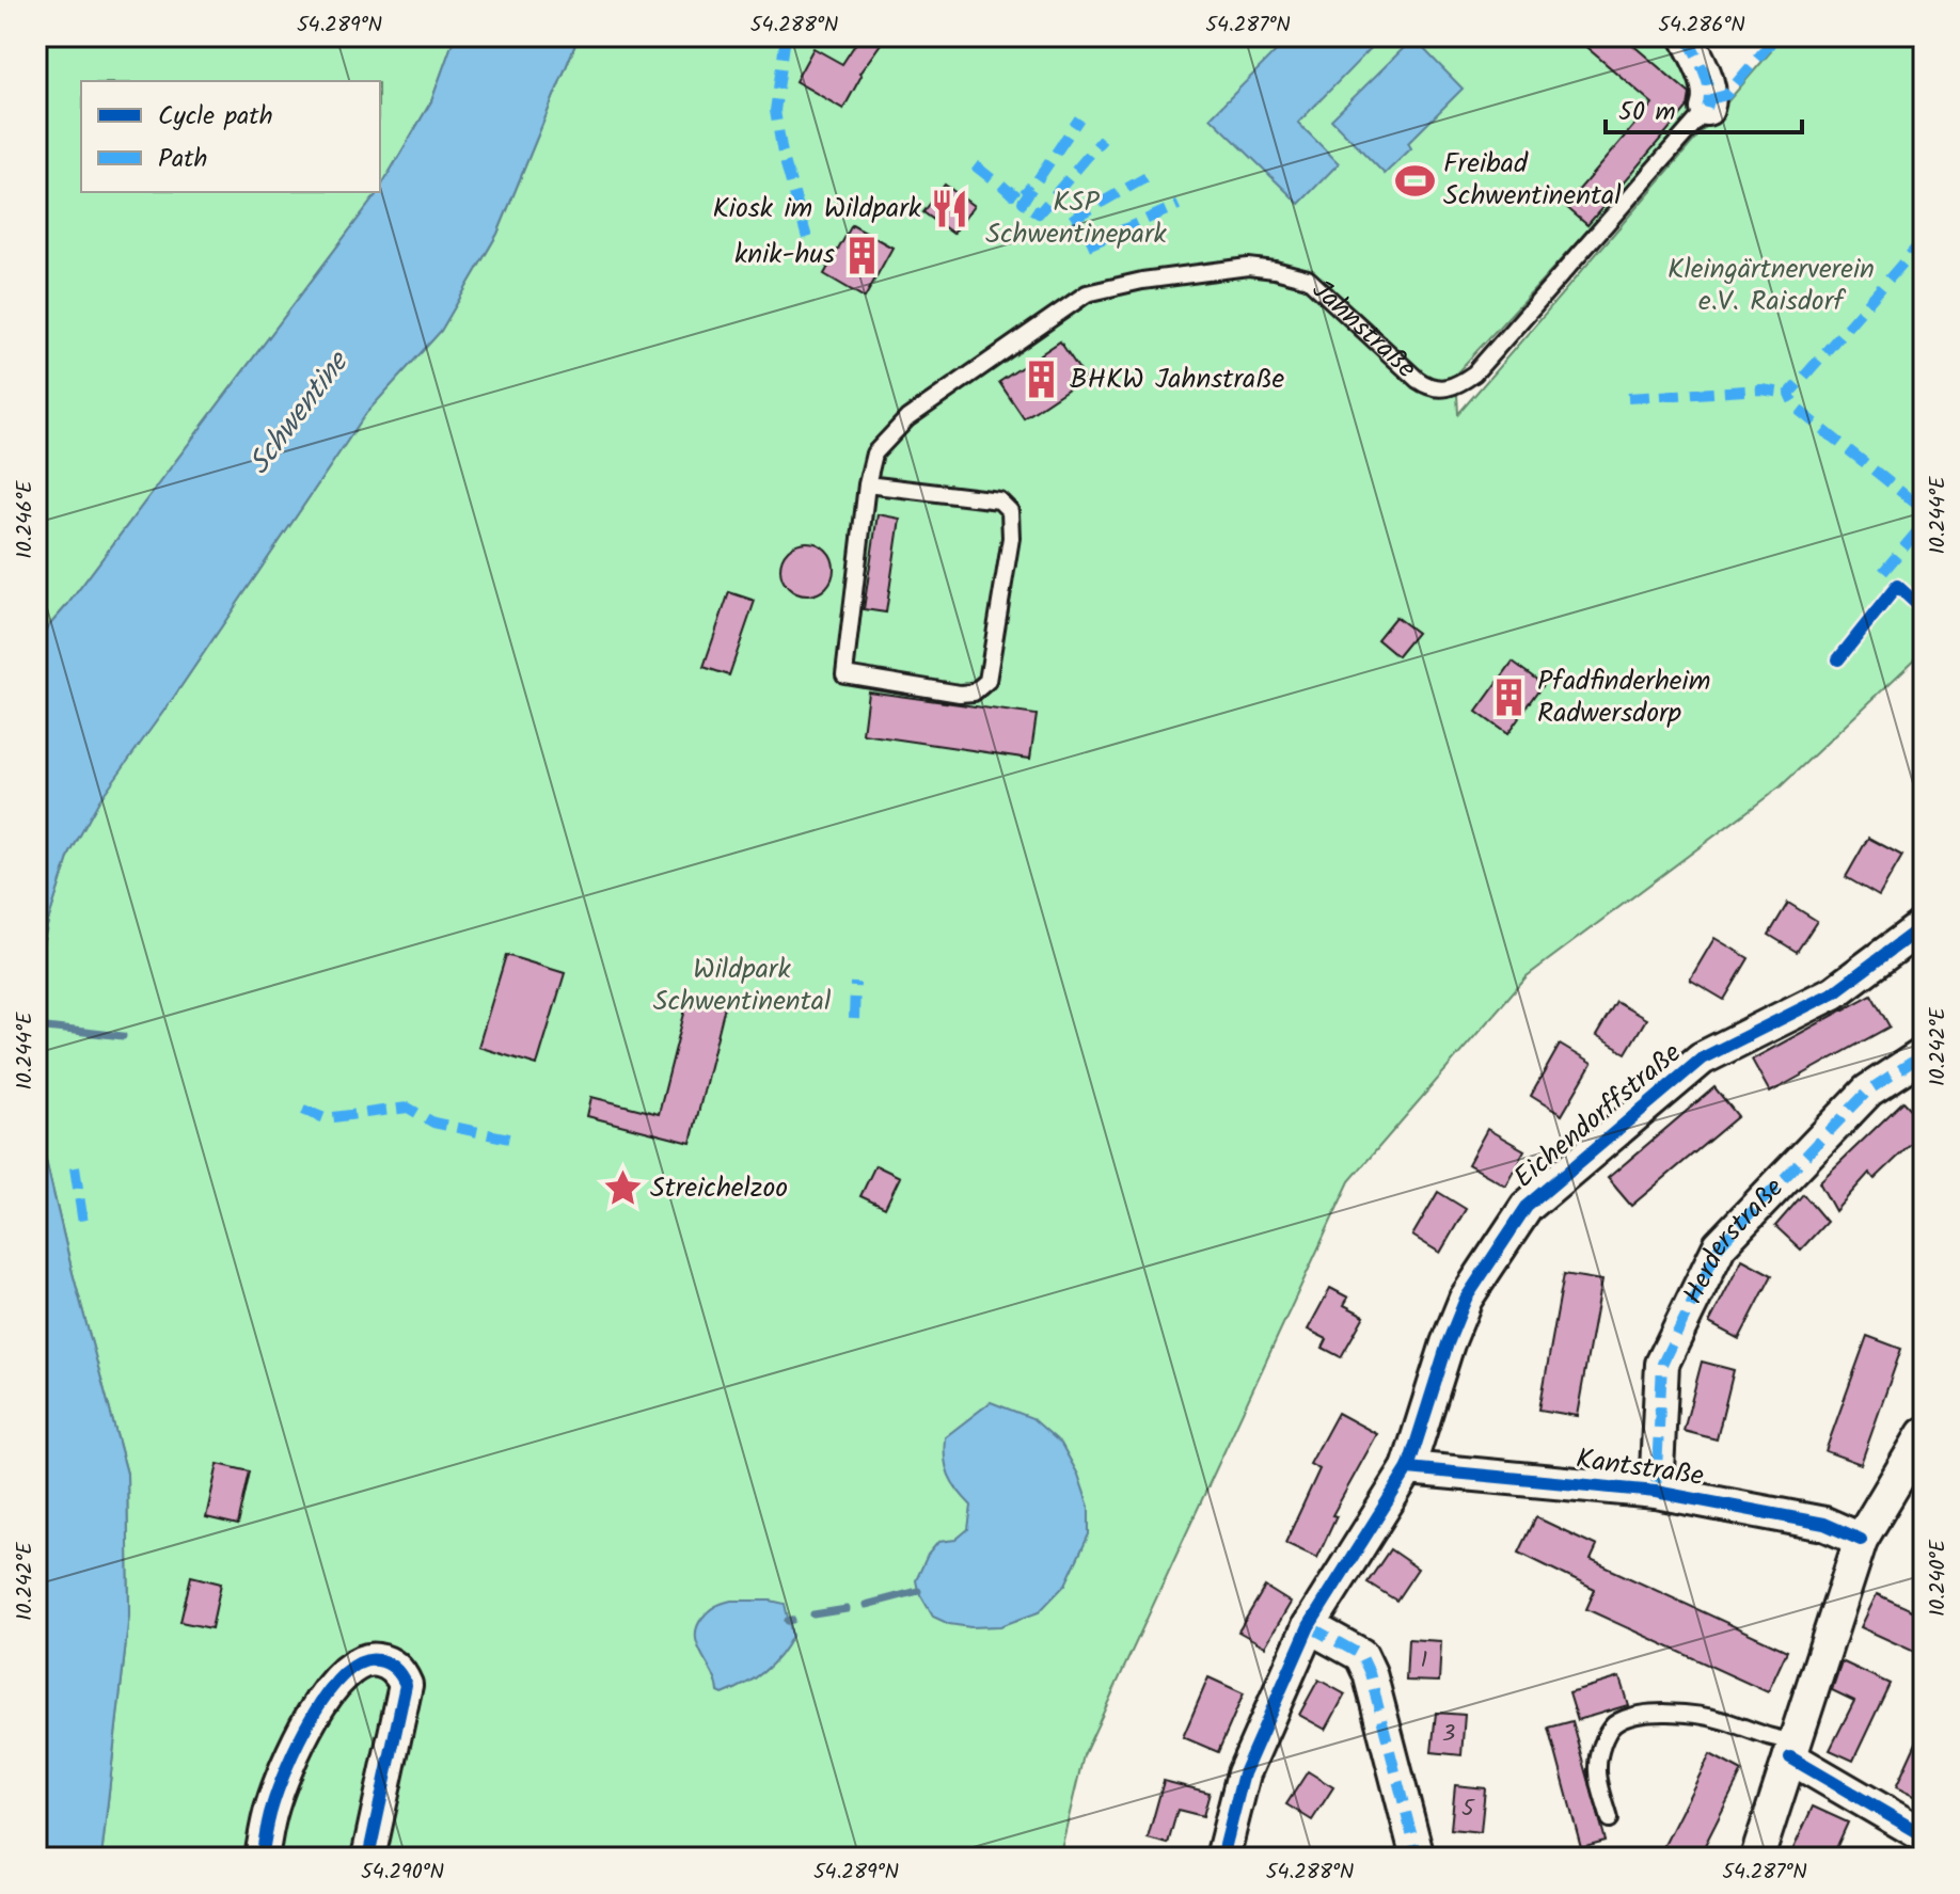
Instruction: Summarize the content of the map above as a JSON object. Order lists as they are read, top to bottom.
{
  "streets": {
    "street": [
      "Jahnstraße",
      "Eichendorffstraße",
      "Herderstraße",
      "Kantstraße"
    ]
  },
  "crossings": [
    ["Eichendorffstraße", "Kantstraße"],
    ["Herderstraße", "Kantstraße"]
  ],
  "water": ["Schwentine"],
  "parks": ["KSP Schwentinepark", "Kleingärtnerverein e.V. Raisdorf", "Wildpark Schwentinental"],
  "places": {
    "sports": ["Freibad Schwentinental"],
    "restaurant": ["Kiosk im Wildpark"],
    "building": ["knik-hus", "BHKW Jahnstraße", "Pfadfinderheim Radwersdorp"],
    "place": ["Streichelzoo"]
  },
  "house_numbers": ["1", "3", "5"],
  "legend": ["Cycle path", "Path"],
  "scale_bar": "50 m",
  "coordinates": [
    "54.289°N",
    "54.288°N",
    "54.287°N",
    "54.286°N",
    "10.244°E",
    "10.246°E",
    "10.242°E",
    "10.240°E",
    "54.290°N"
  ]
}
